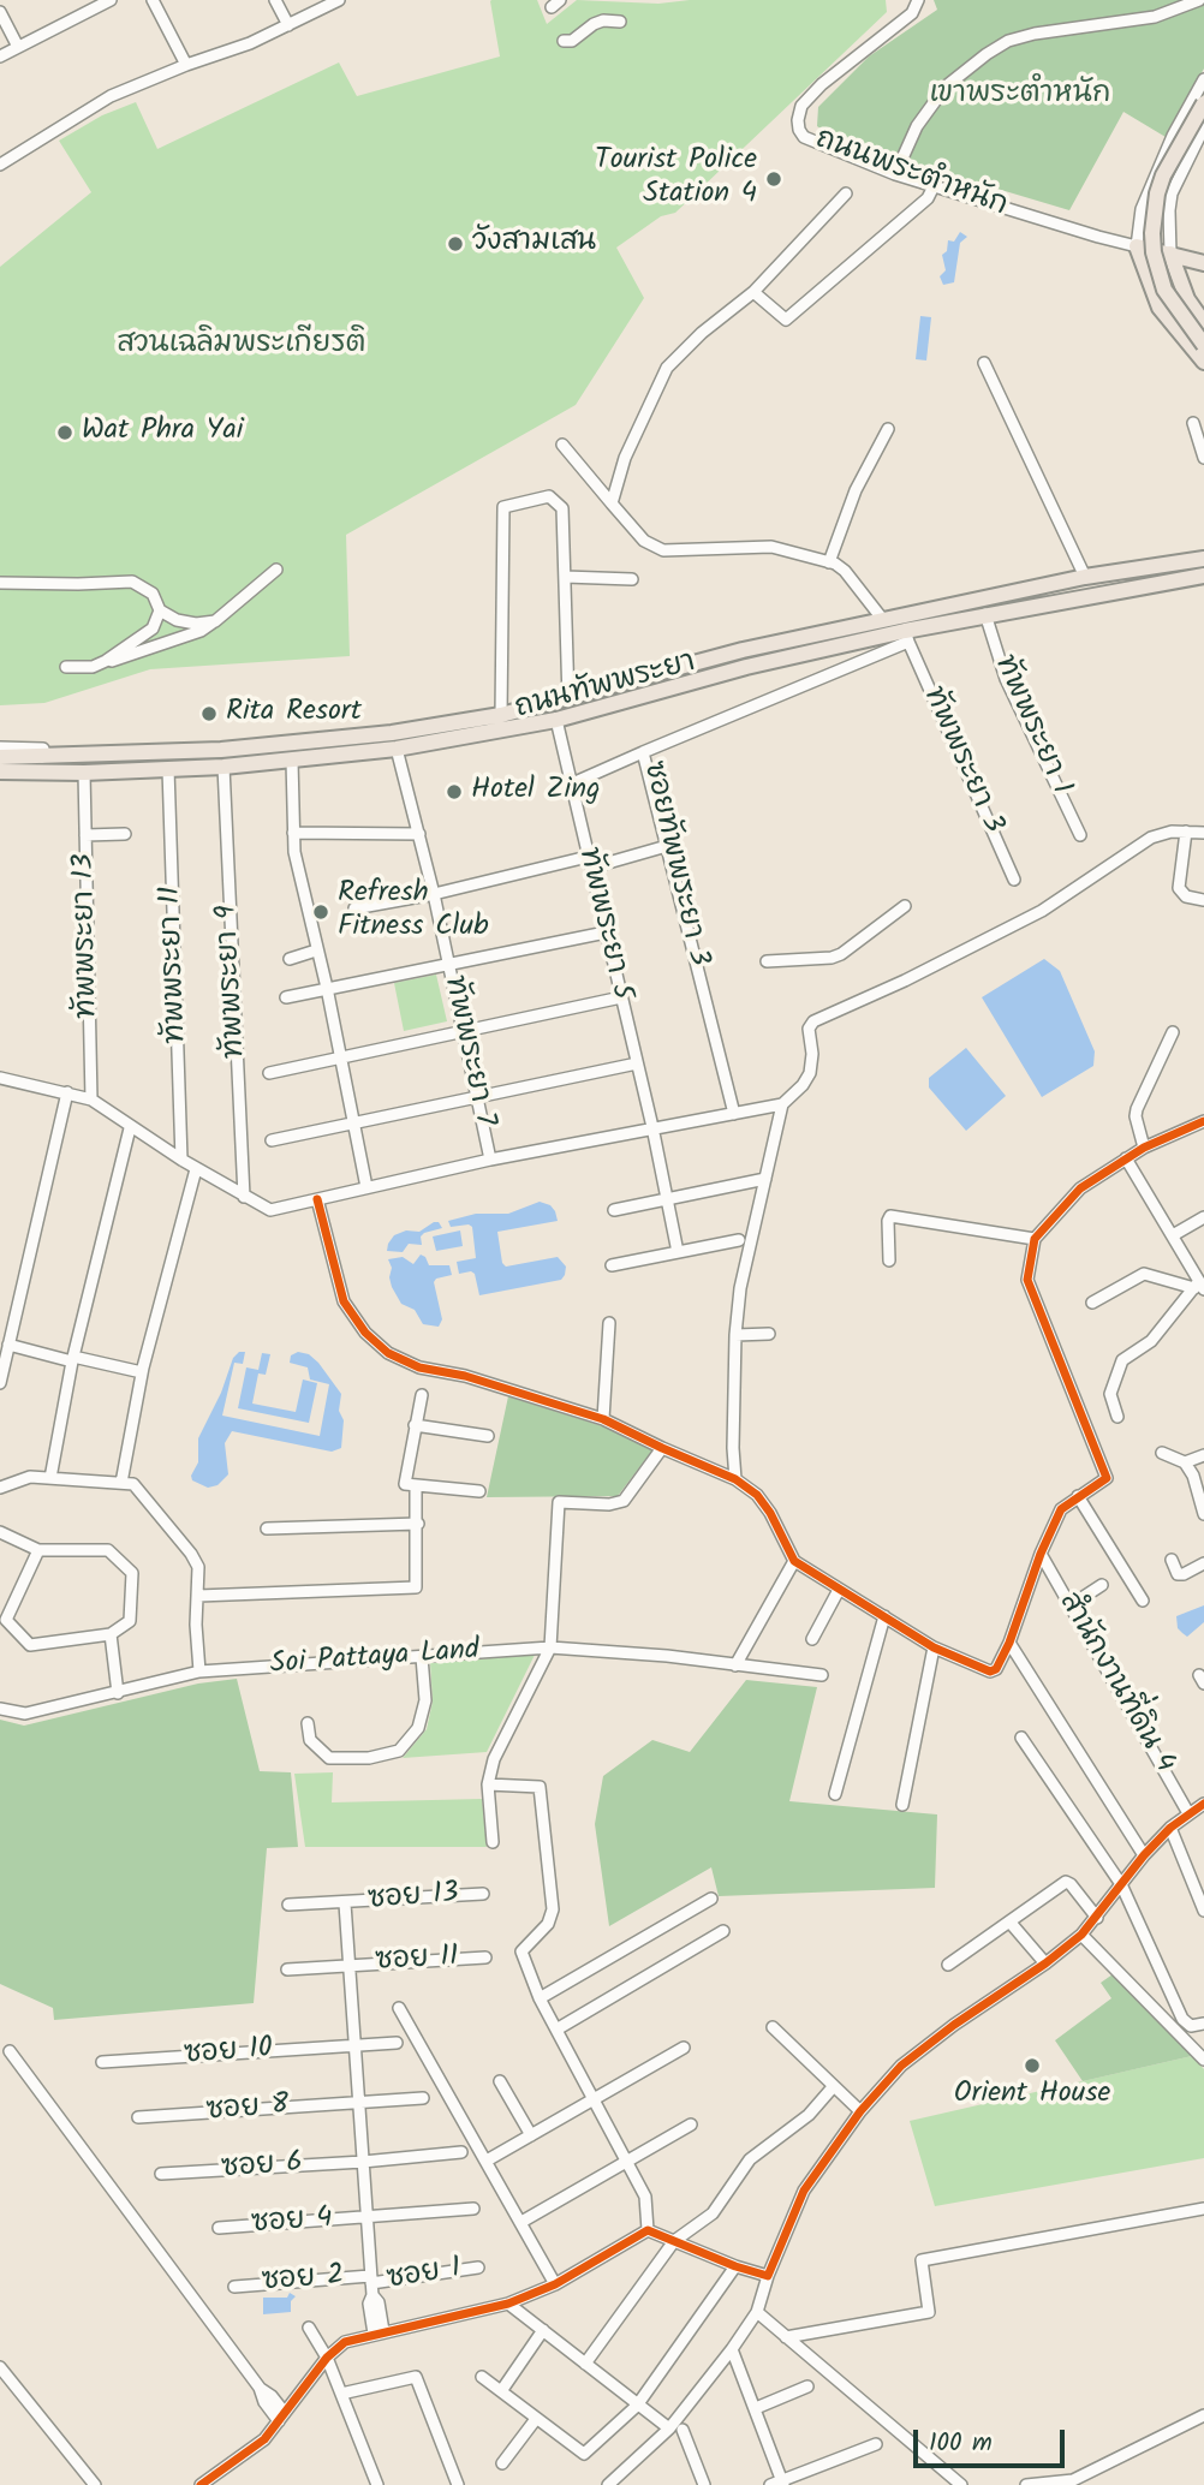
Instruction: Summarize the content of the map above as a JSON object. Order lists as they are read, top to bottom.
{
  "streets": {
    "main road": ["ถนนพระตำหนัก", "ถนนทัพพระยา"],
    "street": [
      "ทัพพระยา 1",
      "ทัพพระยา 3",
      "ซอยทัพพระยา 3",
      "ทัพพระยา 5",
      "ทัพพระยา 13",
      "ทัพพระยา 11",
      "ทัพพระยา 9",
      "ทัพพระยา 7",
      "Soi Pattaya Land",
      "สำนักงานที่ดิน 4",
      "ซอย 13",
      "ซอย 11",
      "ซอย 10",
      "ซอย 8",
      "ซอย 6",
      "ซอย 4",
      "ซอย 1",
      "ซอย 2"
    ]
  },
  "crossings": [
    ["ถนนทัพพระยา", "ทัพพระยา 1"],
    ["ถนนทัพพระยา", "ทัพพระยา 3"],
    ["ถนนทัพพระยา", "ซอยทัพพระยา 3"],
    ["ถนนทัพพระยา", "ทัพพระยา 5"],
    ["ถนนทัพพระยา", "ทัพพระยา 13"],
    ["ถนนทัพพระยา", "ทัพพระยา 11"],
    ["ถนนทัพพระยา", "ทัพพระยา 9"],
    ["ถนนทัพพระยา", "ทัพพระยา 7"],
    ["ทัพพระยา 3", "ซอยทัพพระยา 3"],
    ["ซอย 1", "ซอย 2"]
  ],
  "parks": ["เขาพระตำหนัก", "สวนเฉลิมพระเกียรติ"],
  "places": [
    "Tourist Police Station 4",
    "วังสามเสน",
    "Wat Phra Yai",
    "Rita Resort",
    "Hotel Zing",
    "Refresh Fitness Club",
    "Orient House"
  ],
  "scale_bar": "100 m"
}
